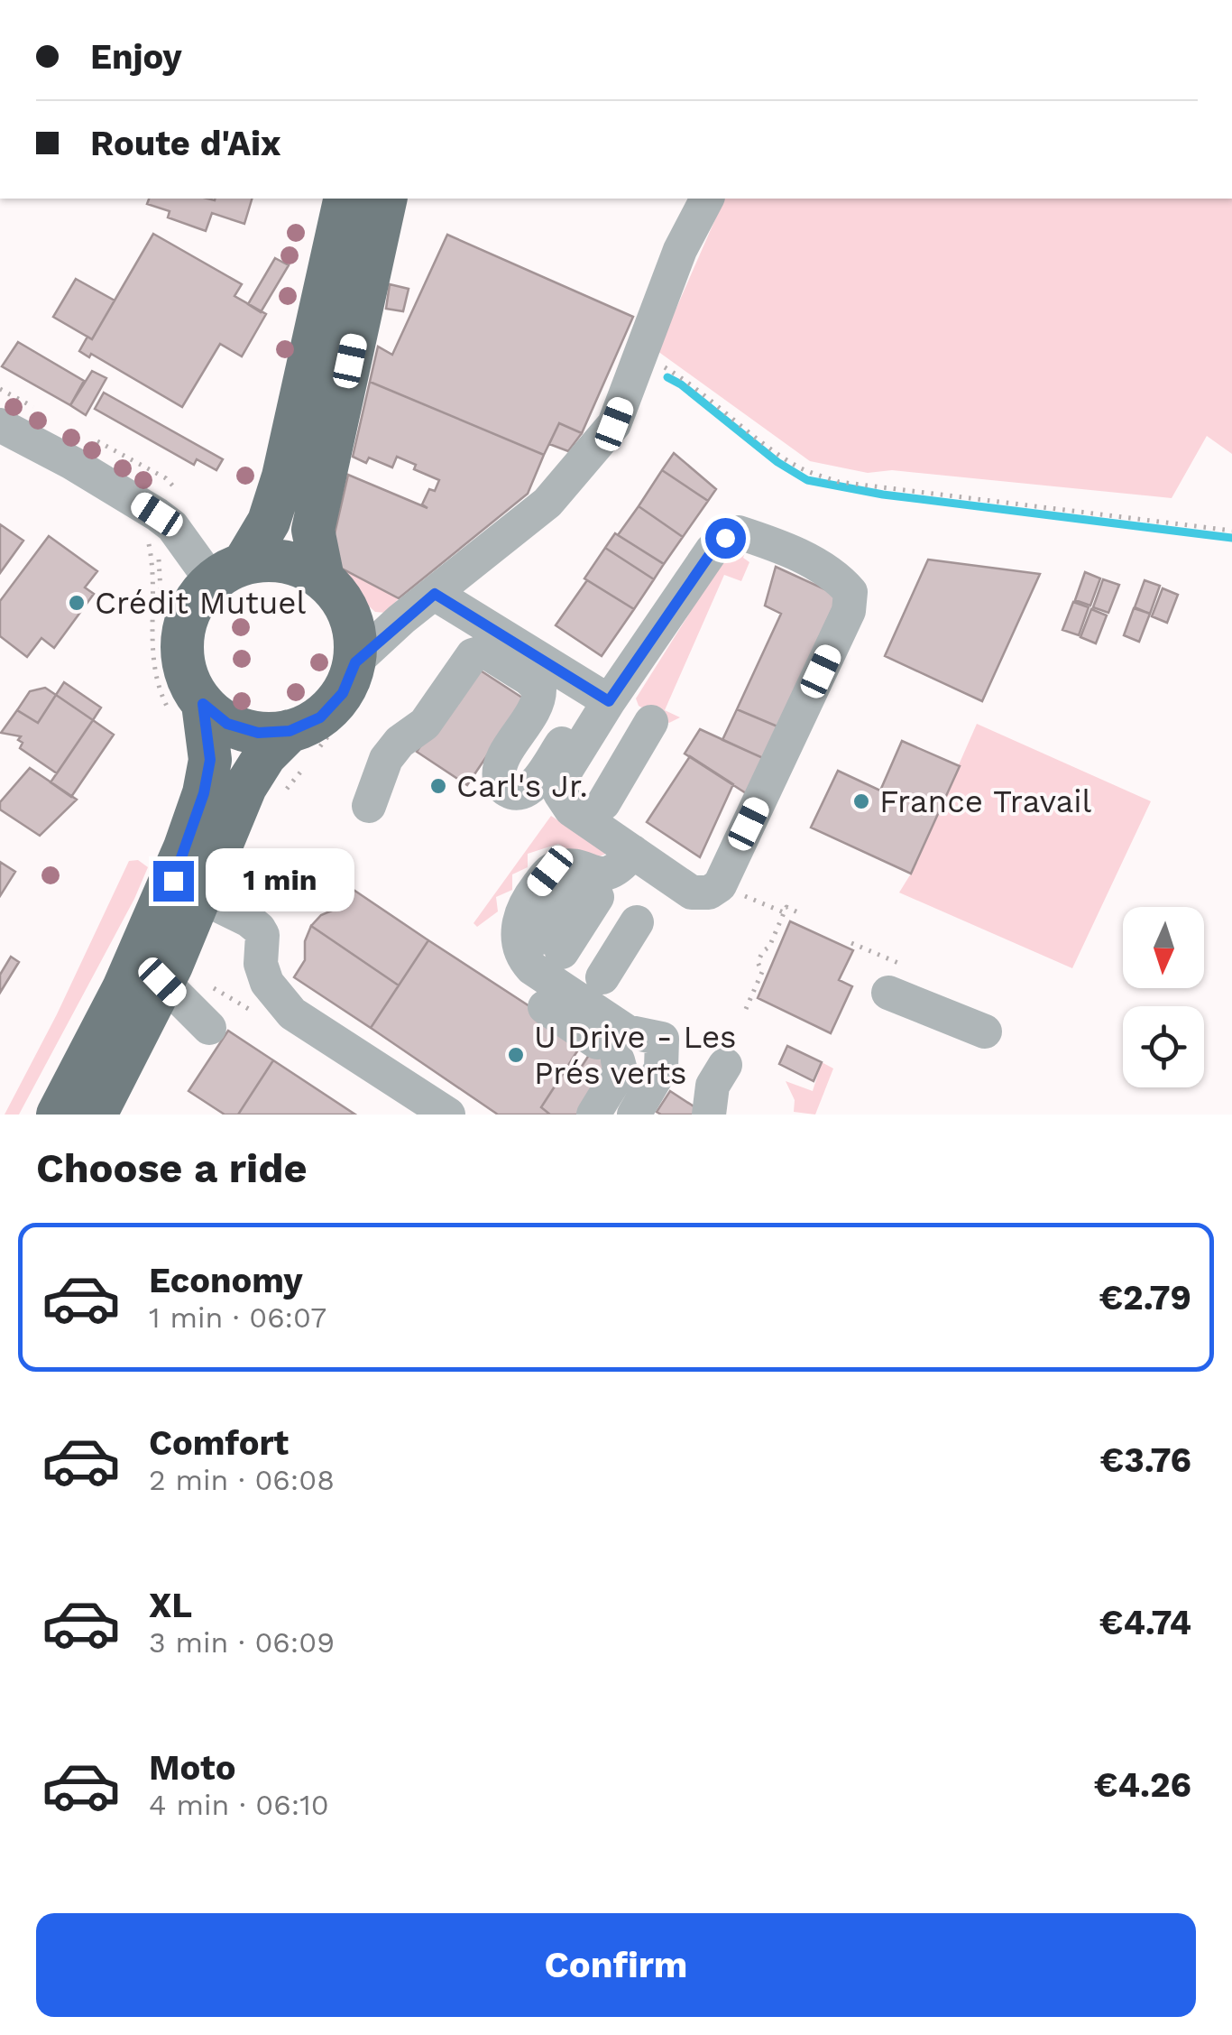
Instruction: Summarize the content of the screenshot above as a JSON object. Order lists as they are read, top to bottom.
{
  "places": [
    "Crédit Mutuel",
    "Carl's Jr.",
    "France Travail",
    "U Drive - Les Prés verts"
  ],
  "north": "bottom",
  "page": {
    "banner": ["Enjoy", "Route d'Aix"],
    "bubble": "1 min",
    "heading": "Choose a ride",
    "list": [
      {
        "name": "Economy",
        "note": "1 min · 06:07",
        "value": "€2.79"
      },
      {
        "name": "Comfort",
        "note": "2 min · 06:08",
        "value": "€3.76"
      },
      {
        "name": "XL",
        "note": "3 min · 06:09",
        "value": "€4.74"
      },
      {
        "name": "Moto",
        "note": "4 min · 06:10",
        "value": "€4.26"
      }
    ],
    "buttons": "Confirm"
  }
}
